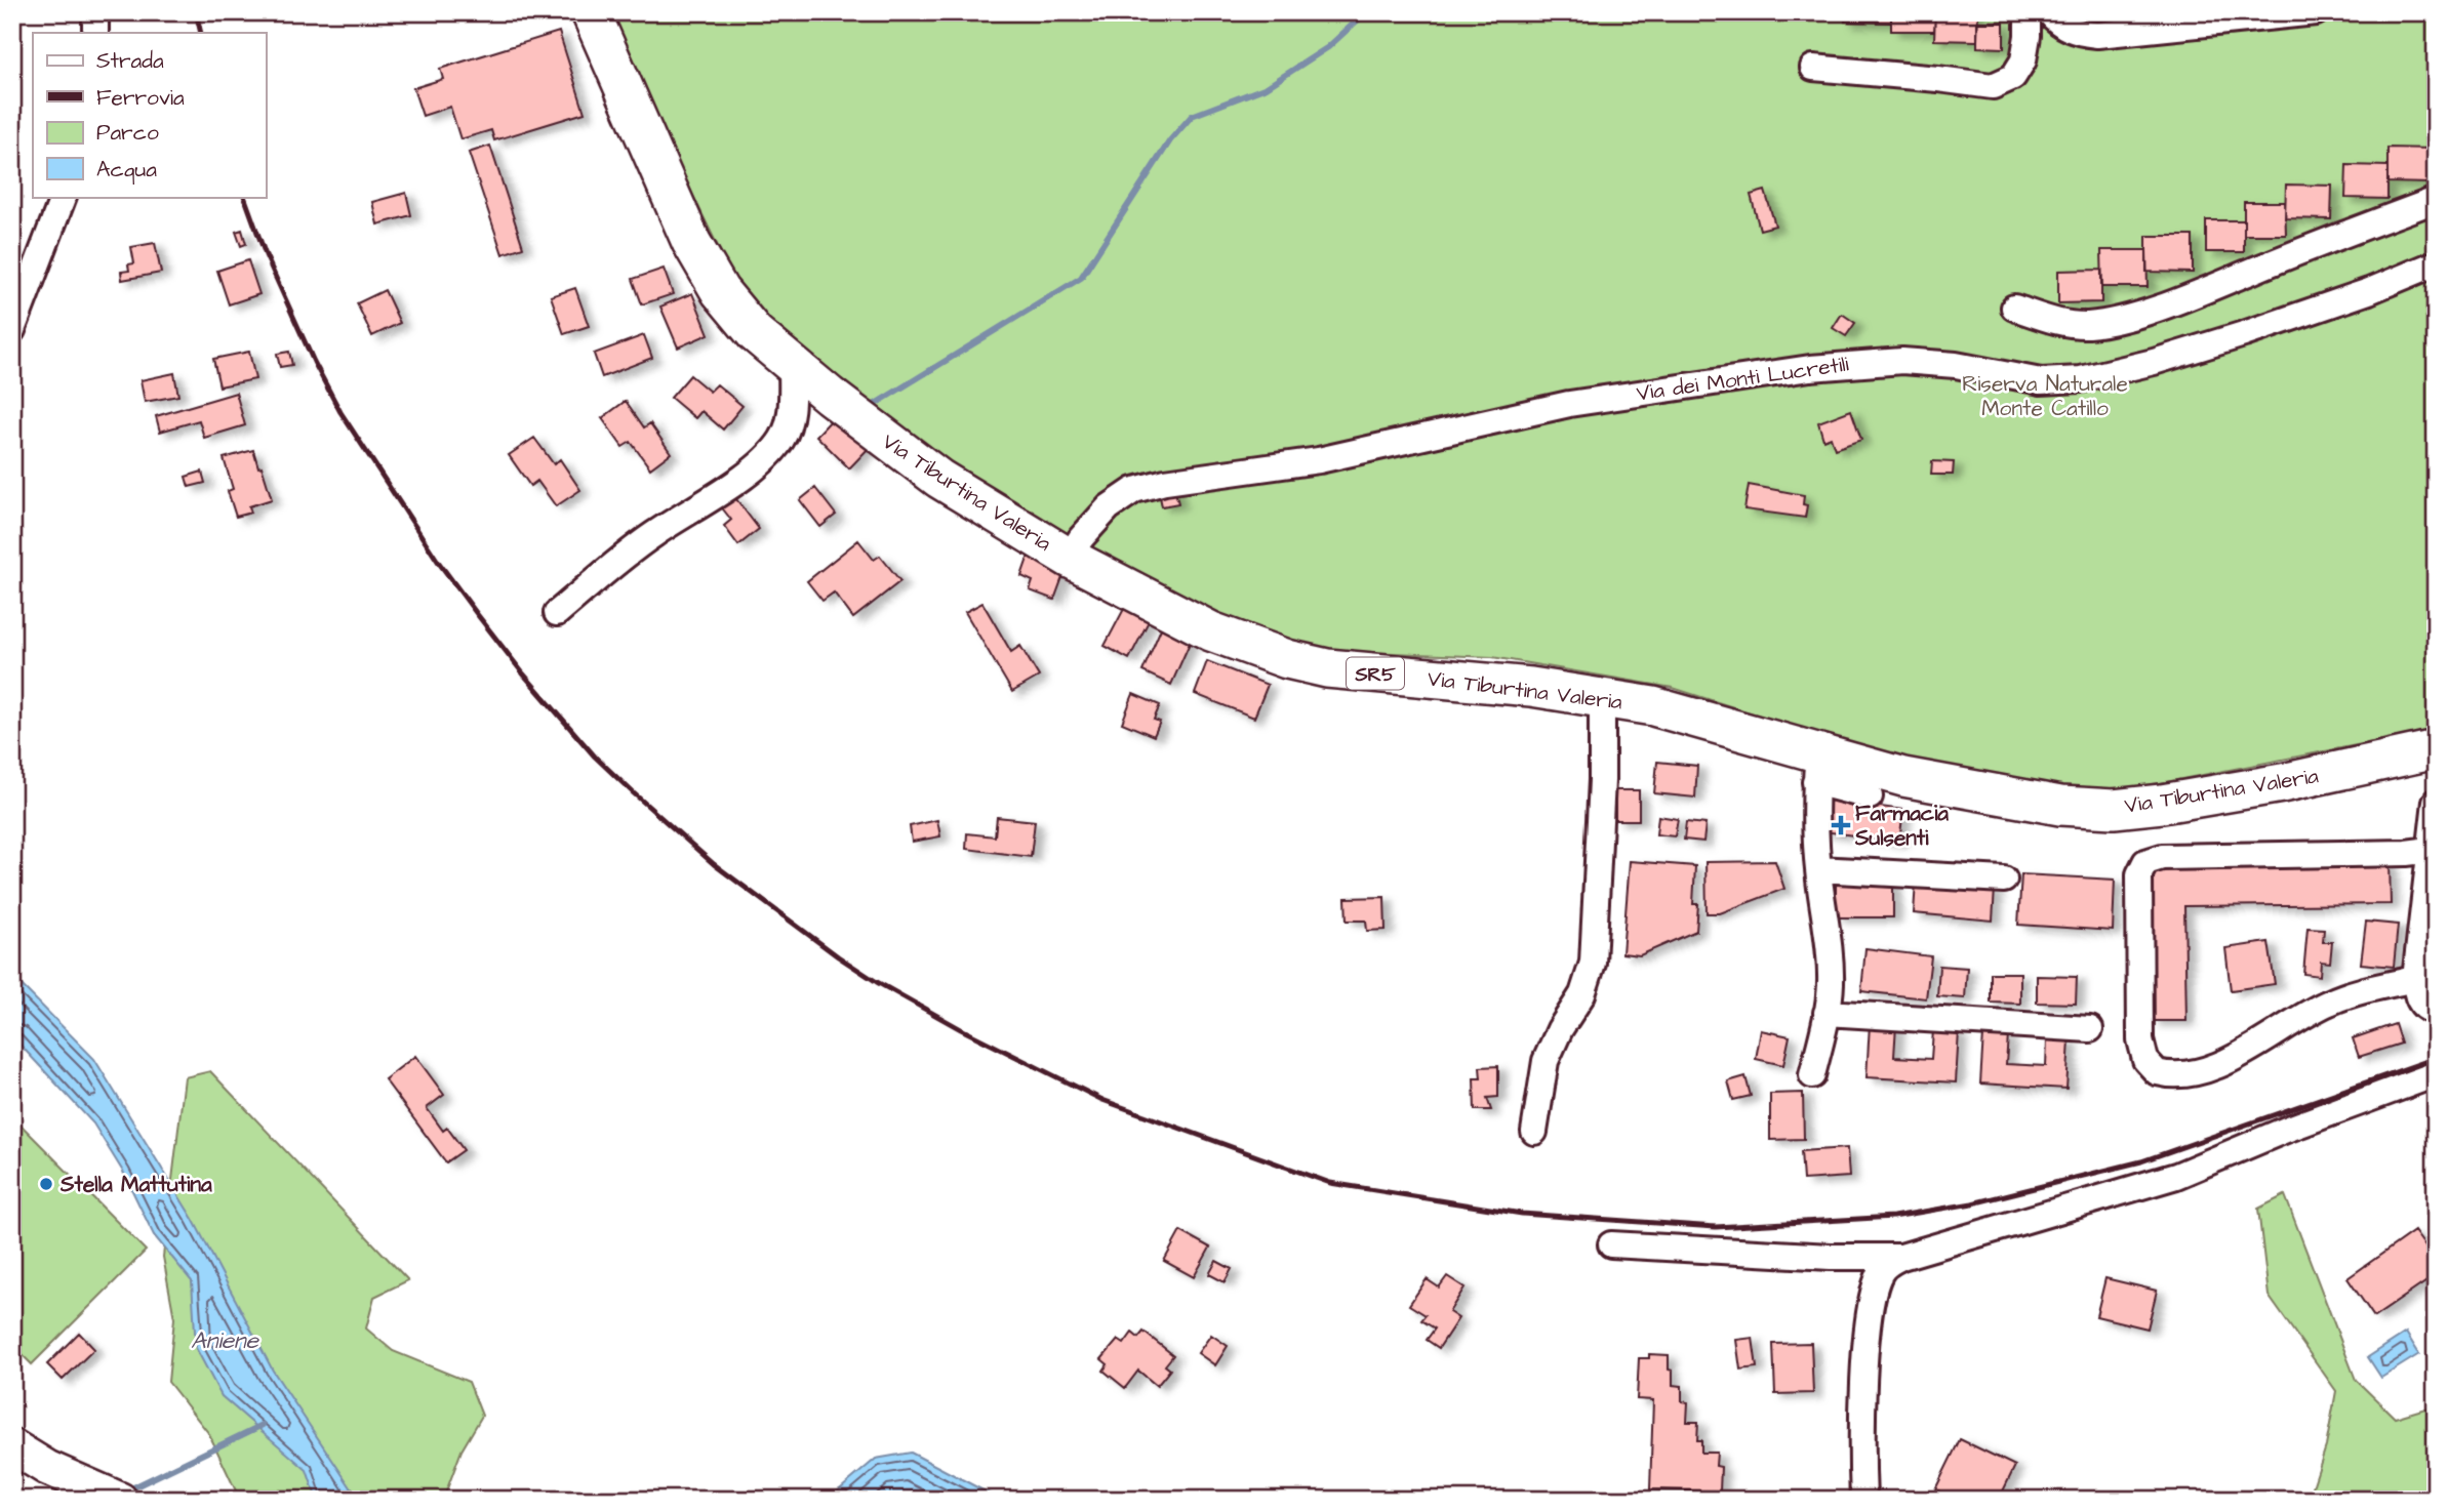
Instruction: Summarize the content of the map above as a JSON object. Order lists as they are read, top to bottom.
{
  "streets": {
    "main road": ["Via Tiburtina Valeria", "SR5"],
    "street": ["Via dei Monti Lucretili"]
  },
  "crossings": [
    ["Via dei Monti Lucretili", "Via Tiburtina Valeria"]
  ],
  "water": ["Aniene"],
  "parks": ["Riserva Naturale Monte Catillo"],
  "places": {
    "health": ["Farmacia Sulsenti"],
    "other": ["Stella Mattutina"]
  },
  "legend": [
    "Strada",
    "Ferrovia",
    "Parco",
    "Acqua"
  ]
}
